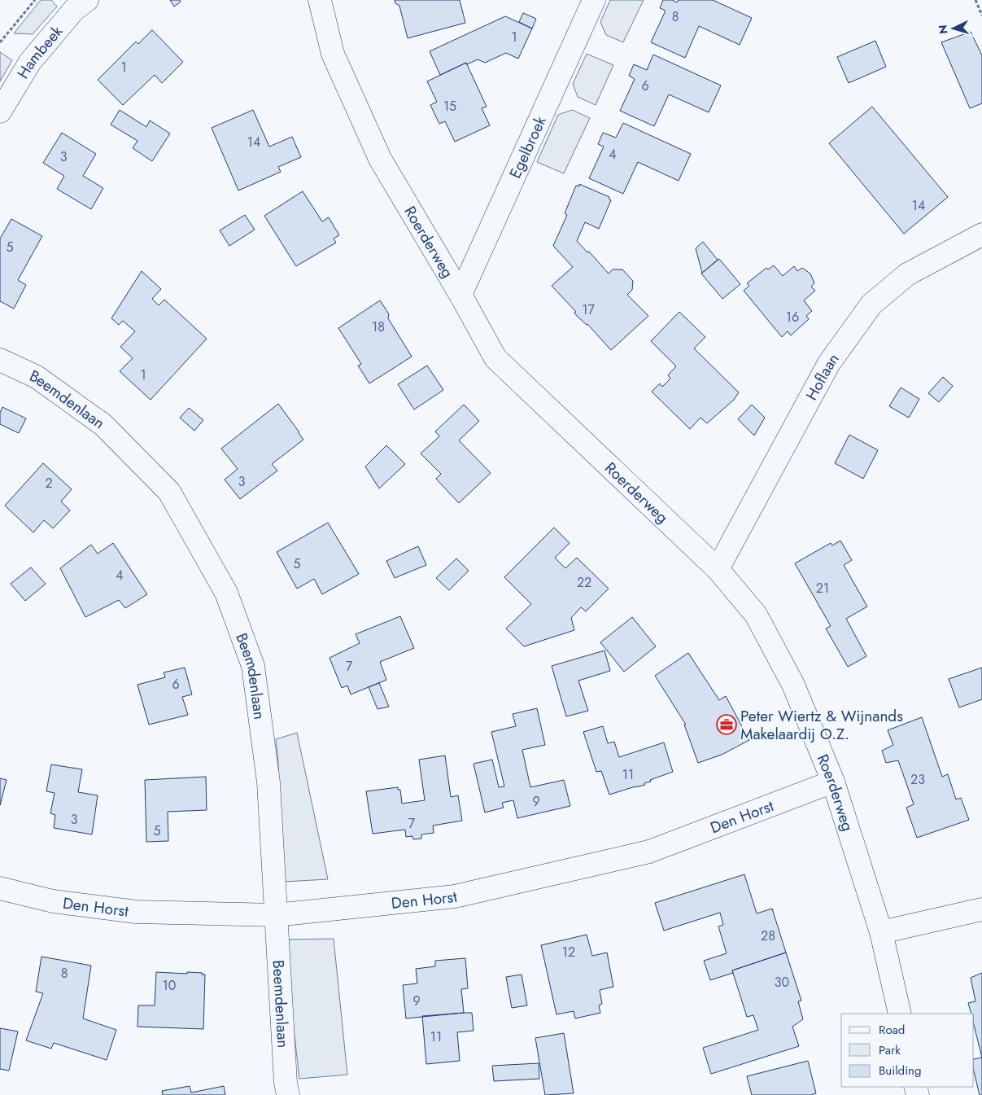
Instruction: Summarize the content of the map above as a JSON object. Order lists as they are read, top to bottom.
{
  "streets": {
    "street": [
      "Hambeek",
      "Egelbroek",
      "Roerderweg",
      "Hoflaan",
      "Beemdenlaan",
      "Den Horst"
    ]
  },
  "crossings": [
    ["Egelbroek", "Roerderweg"],
    ["Roerderweg", "Hoflaan"],
    ["Roerderweg", "Den Horst"],
    ["Beemdenlaan", "Den Horst"]
  ],
  "places": {
    "office": ["Peter Wiertz & Wijnands Makelaardij O.Z."]
  },
  "house_numbers": [
    "8",
    "1",
    "1",
    "6",
    "15",
    "14",
    "4",
    "3",
    "14",
    "5",
    "17",
    "16",
    "18",
    "1",
    "3",
    "2",
    "5",
    "4",
    "22",
    "21",
    "7",
    "6",
    "11",
    "23",
    "9",
    "3",
    "7",
    "5",
    "28",
    "12",
    "8",
    "30",
    "10",
    "9",
    "11"
  ],
  "legend": ["Road", "Park", "Building"],
  "north": "left"
}
